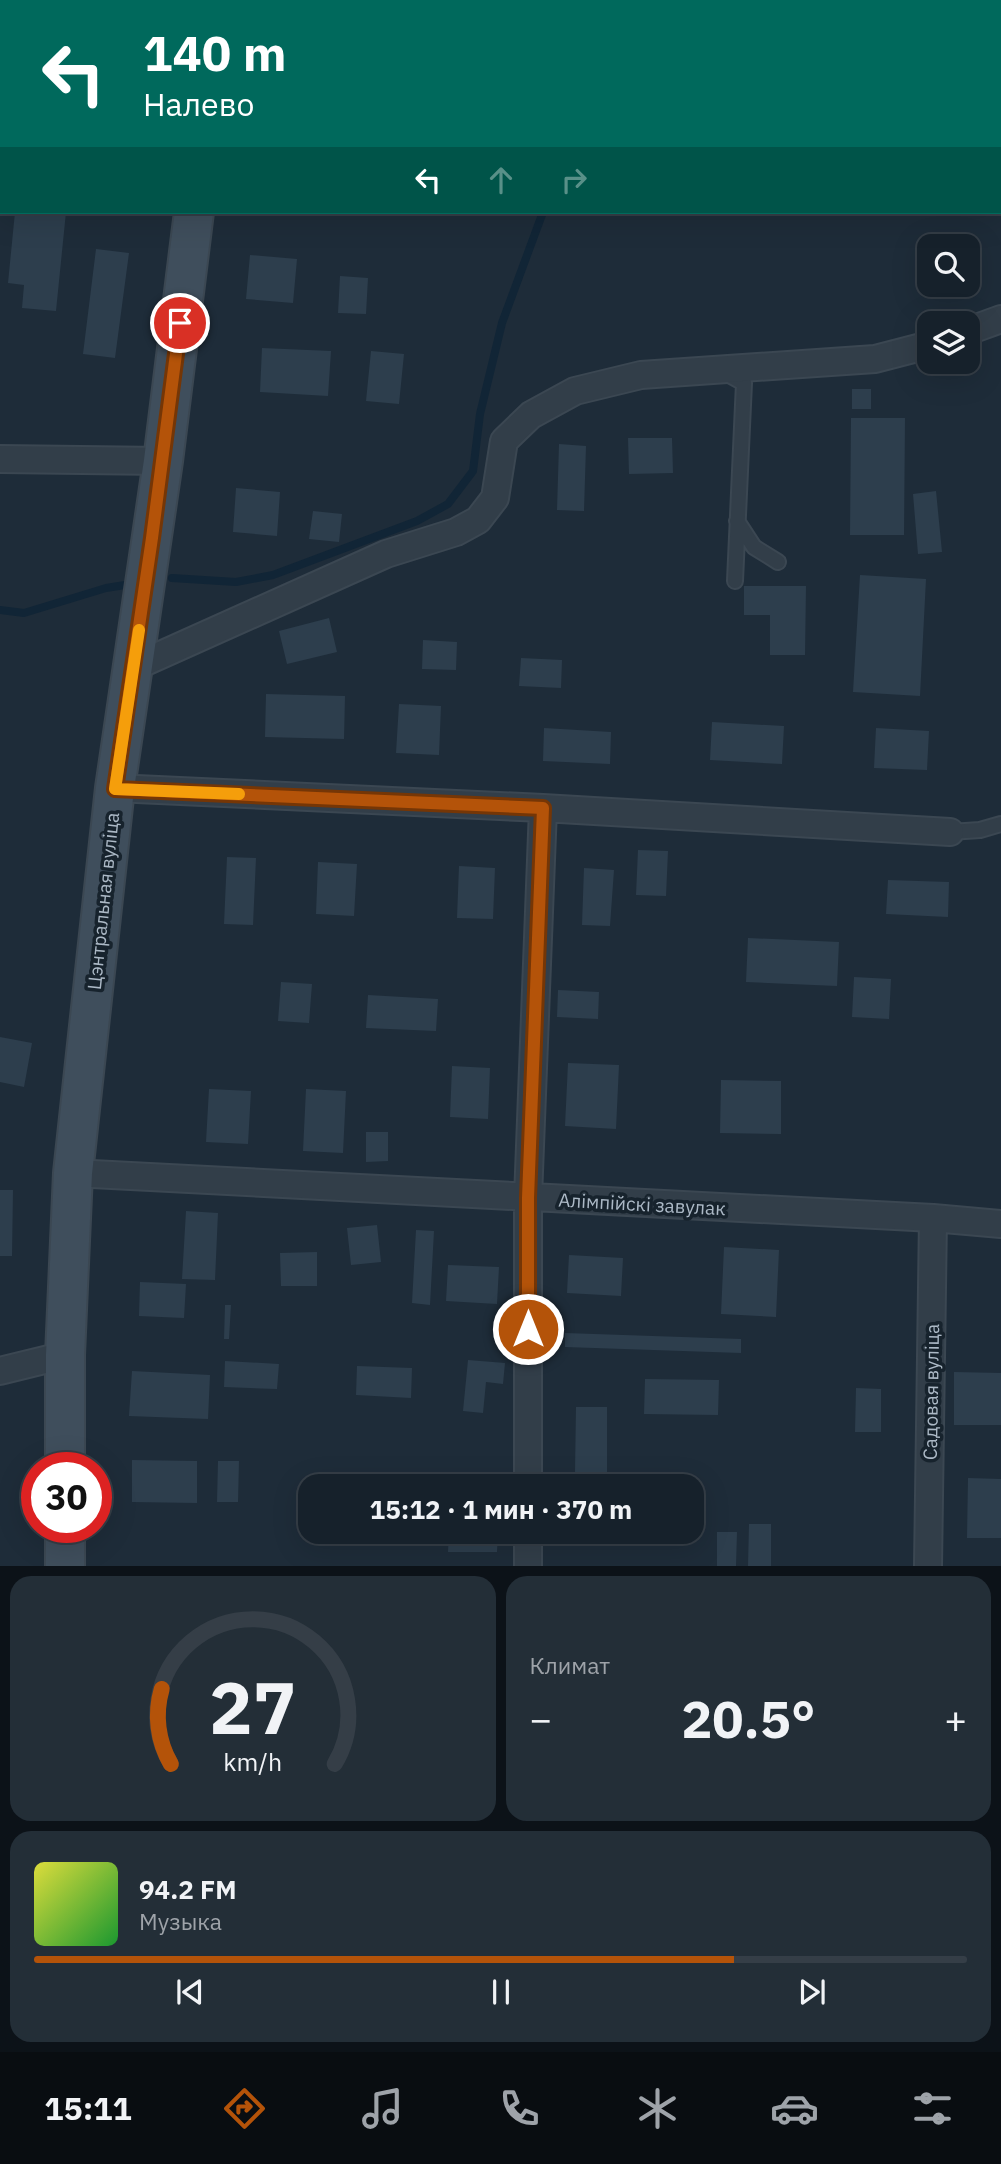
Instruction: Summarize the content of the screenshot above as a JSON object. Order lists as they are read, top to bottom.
{
  "streets": {
    "street": ["Цэнтральная вуліца", "Алімпійскі завулак", "Садовая вуліца"]
  },
  "crossings": [
    ["Цэнтральная вуліца", "Алімпійскі завулак"],
    ["Алімпійскі завулак", "Садовая вуліца"]
  ],
  "page": {
    "turn": ["140 m", "Налево"],
    "limit": "30",
    "trip": "15:12 · 1 мин · 370 m",
    "tile": "Климат",
    "heat": ["−", "20.5°", "+"],
    "song": ["94.2 FM", "Музыка"],
    "tabs": "15:11",
    "gauge": ["27", "km/h"]
  }
}
